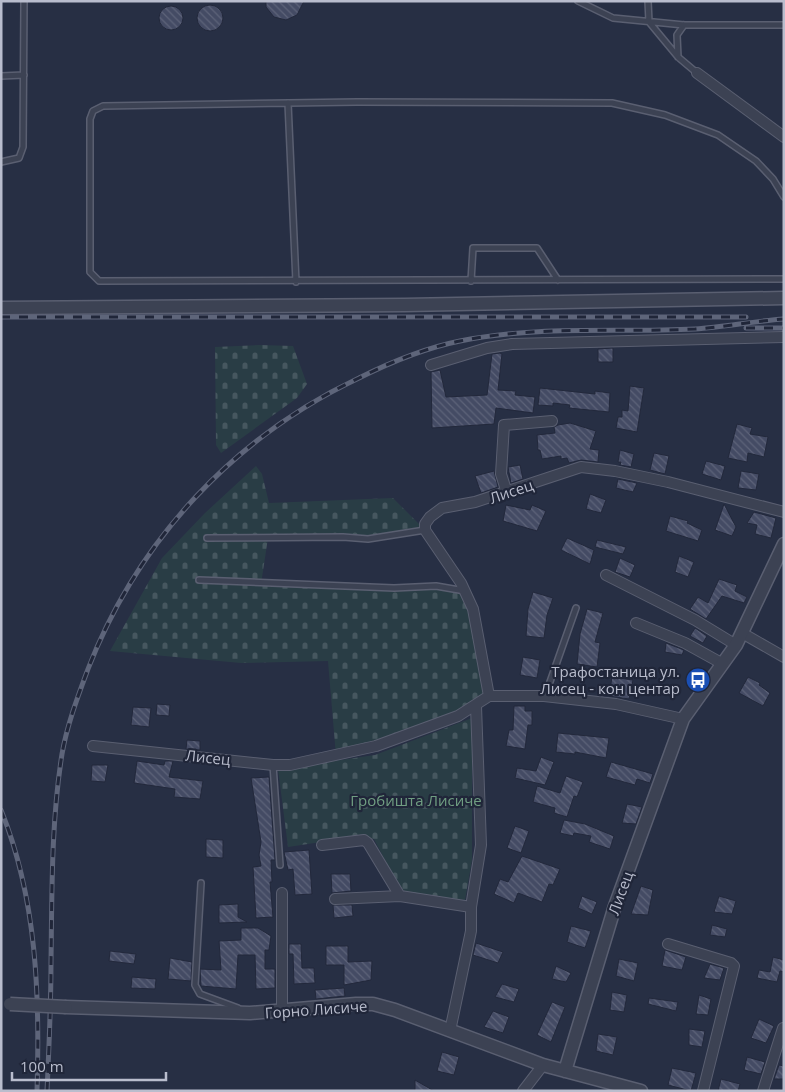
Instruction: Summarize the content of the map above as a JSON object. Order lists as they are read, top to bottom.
{
  "streets": {
    "street": ["Лисец", "Горно Лисиче"]
  },
  "crossings": [
    ["Лисец", "Горно Лисиче"]
  ],
  "parks": ["Гробишта Лисиче"],
  "places": {
    "bus stop": ["Трафостаница ул. Лисец - кон центар"]
  },
  "scale_bar": "100 m"
}
